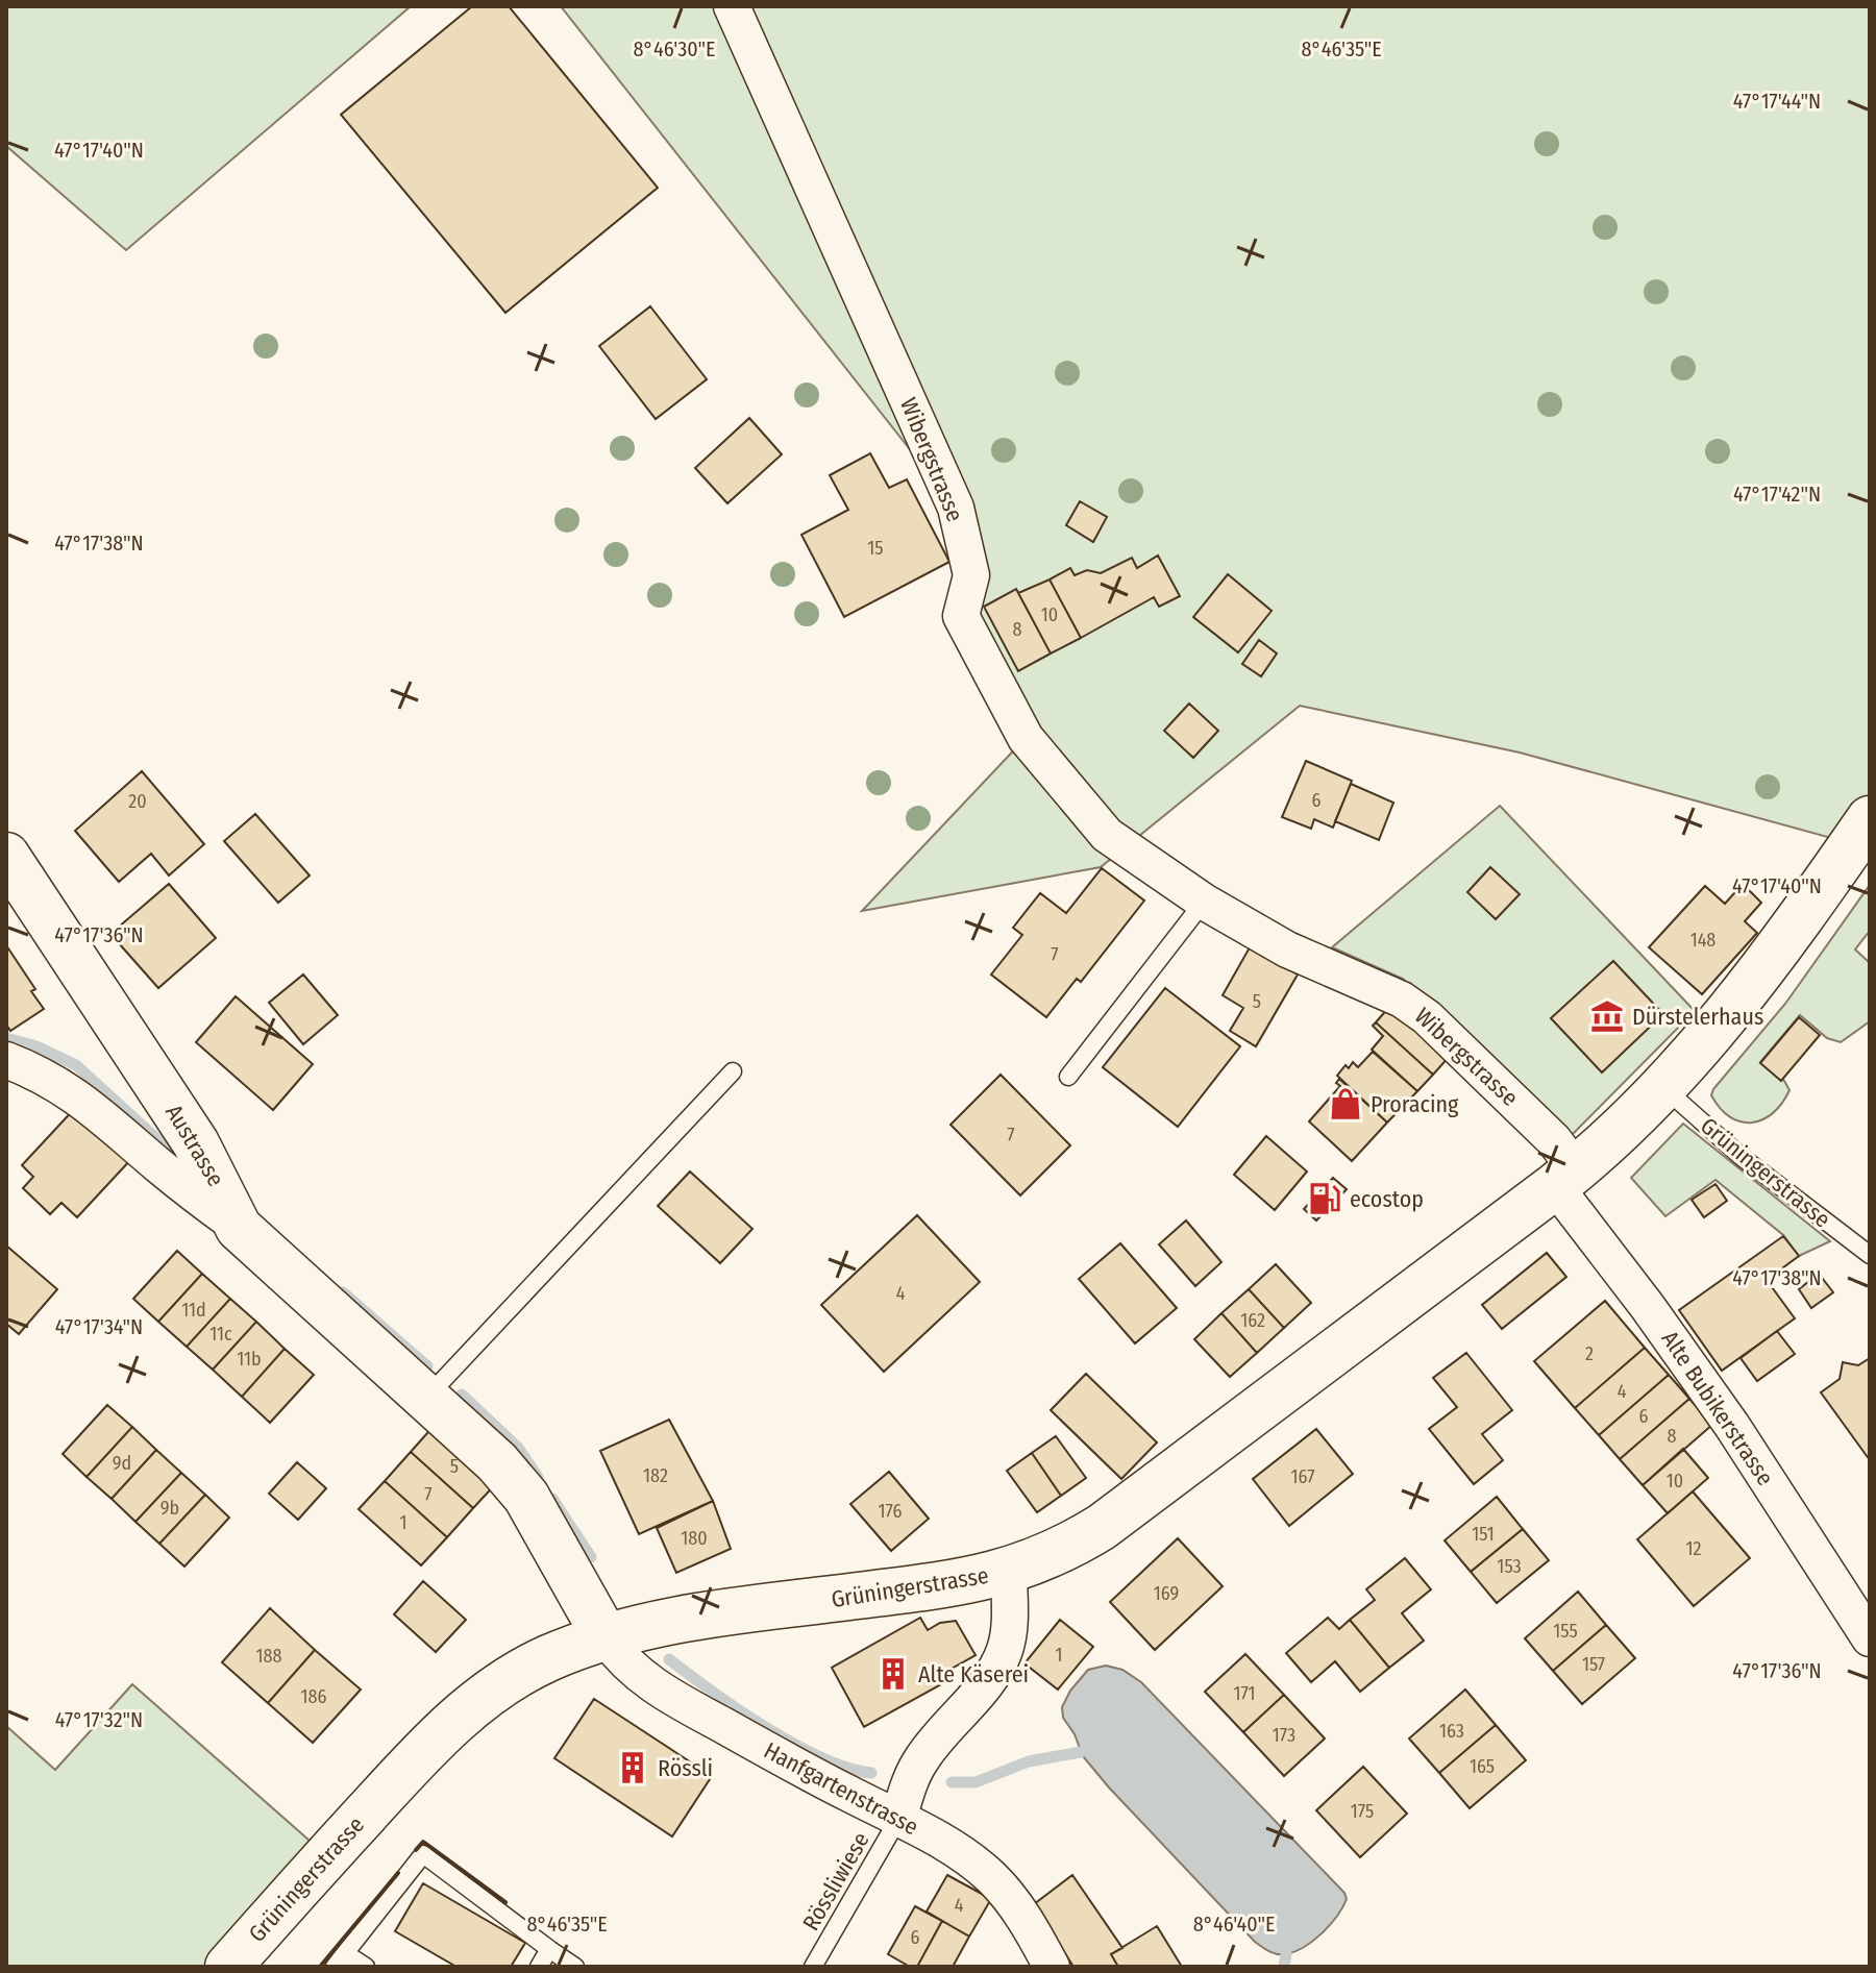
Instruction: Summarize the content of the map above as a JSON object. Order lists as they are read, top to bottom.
{
  "streets": {
    "street": [
      "Wibergstrasse",
      "Austrasse",
      "Grüningerstrasse",
      "Alte Bubikerstrasse",
      "Hanfgartenstrasse"
    ],
    "lane": ["Rössliwiese"]
  },
  "crossings": [
    ["Wibergstrasse", "Grüningerstrasse"],
    ["Wibergstrasse", "Alte Bubikerstrasse"],
    ["Austrasse", "Grüningerstrasse"],
    ["Austrasse", "Hanfgartenstrasse"],
    ["Grüningerstrasse", "Alte Bubikerstrasse"],
    ["Grüningerstrasse", "Hanfgartenstrasse"],
    ["Hanfgartenstrasse", "Rössliwiese"]
  ],
  "places": {
    "museum": ["Dürstelerhaus"],
    "shop": ["Proracing"],
    "fuel station": ["ecostop"],
    "building": ["Alte Käserei", "Rössli"]
  },
  "house_numbers": [
    "15",
    "10",
    "8",
    "6",
    "20",
    "148",
    "7",
    "5",
    "7",
    "4",
    "11d",
    "162",
    "11c",
    "2",
    "11b",
    "4",
    "6",
    "8",
    "9d",
    "5",
    "182",
    "167",
    "10",
    "7",
    "9b",
    "176",
    "1",
    "151",
    "180",
    "12",
    "153",
    "169",
    "155",
    "1",
    "188",
    "157",
    "171",
    "186",
    "163",
    "173",
    "165",
    "175",
    "4",
    "6"
  ],
  "coordinates": [
    "8°46'30\"E",
    "8°46'35\"E",
    "47°17'44\"N",
    "47°17'40\"N",
    "47°17'42\"N",
    "47°17'38\"N",
    "47°17'36\"N",
    "47°17'34\"N",
    "47°17'32\"N",
    "8°46'40\"E"
  ]
}
